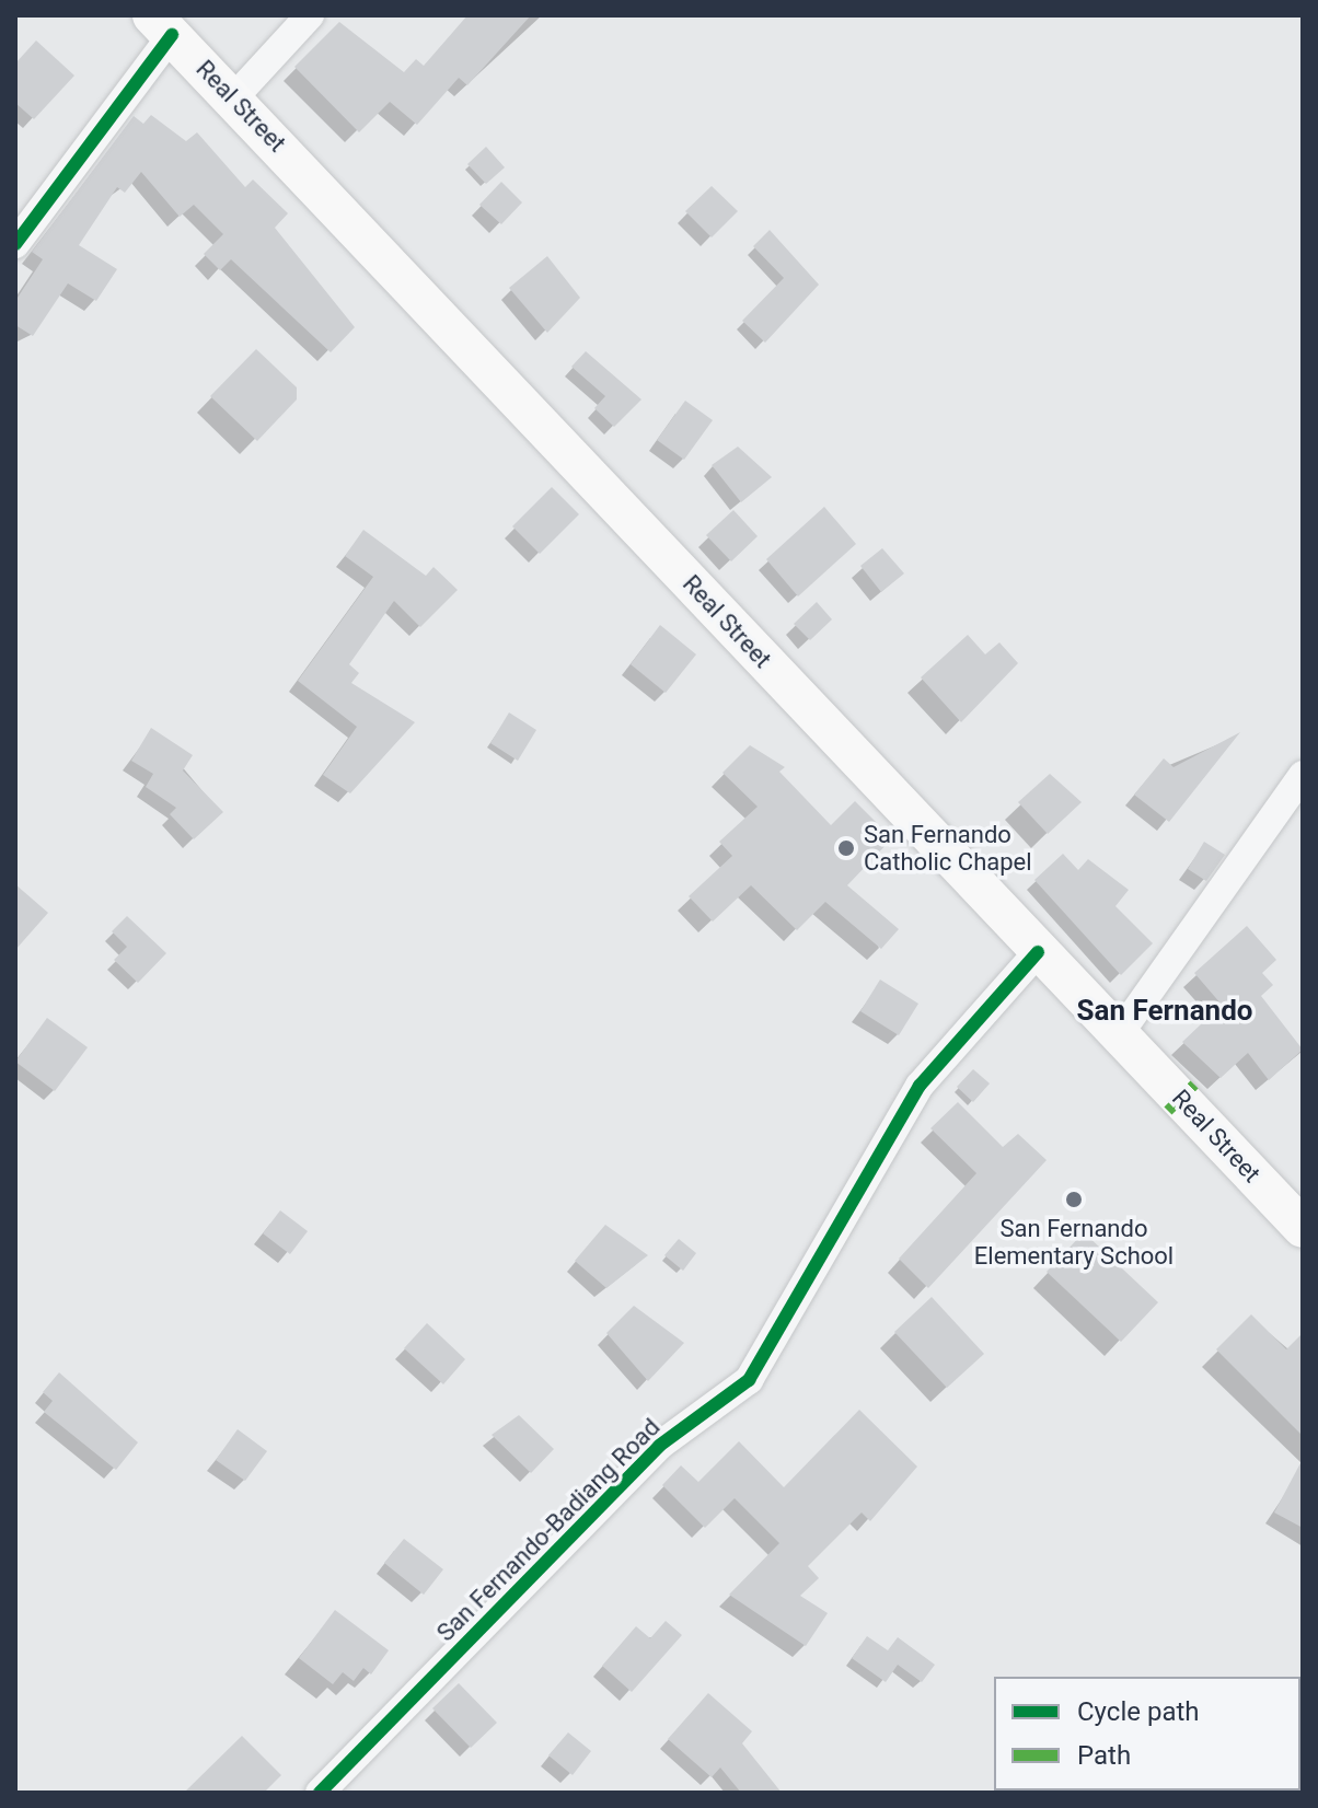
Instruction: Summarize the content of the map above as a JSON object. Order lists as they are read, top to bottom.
{
  "streets": {
    "main road": ["Real Street"],
    "street": ["San Fernando-Badiang Road"]
  },
  "crossings": [
    ["Real Street", "San Fernando-Badiang Road"]
  ],
  "districts": ["San Fernando"],
  "places": ["San Fernando Catholic Chapel", "San Fernando Elementary School"],
  "legend": ["Cycle path", "Path"]
}
